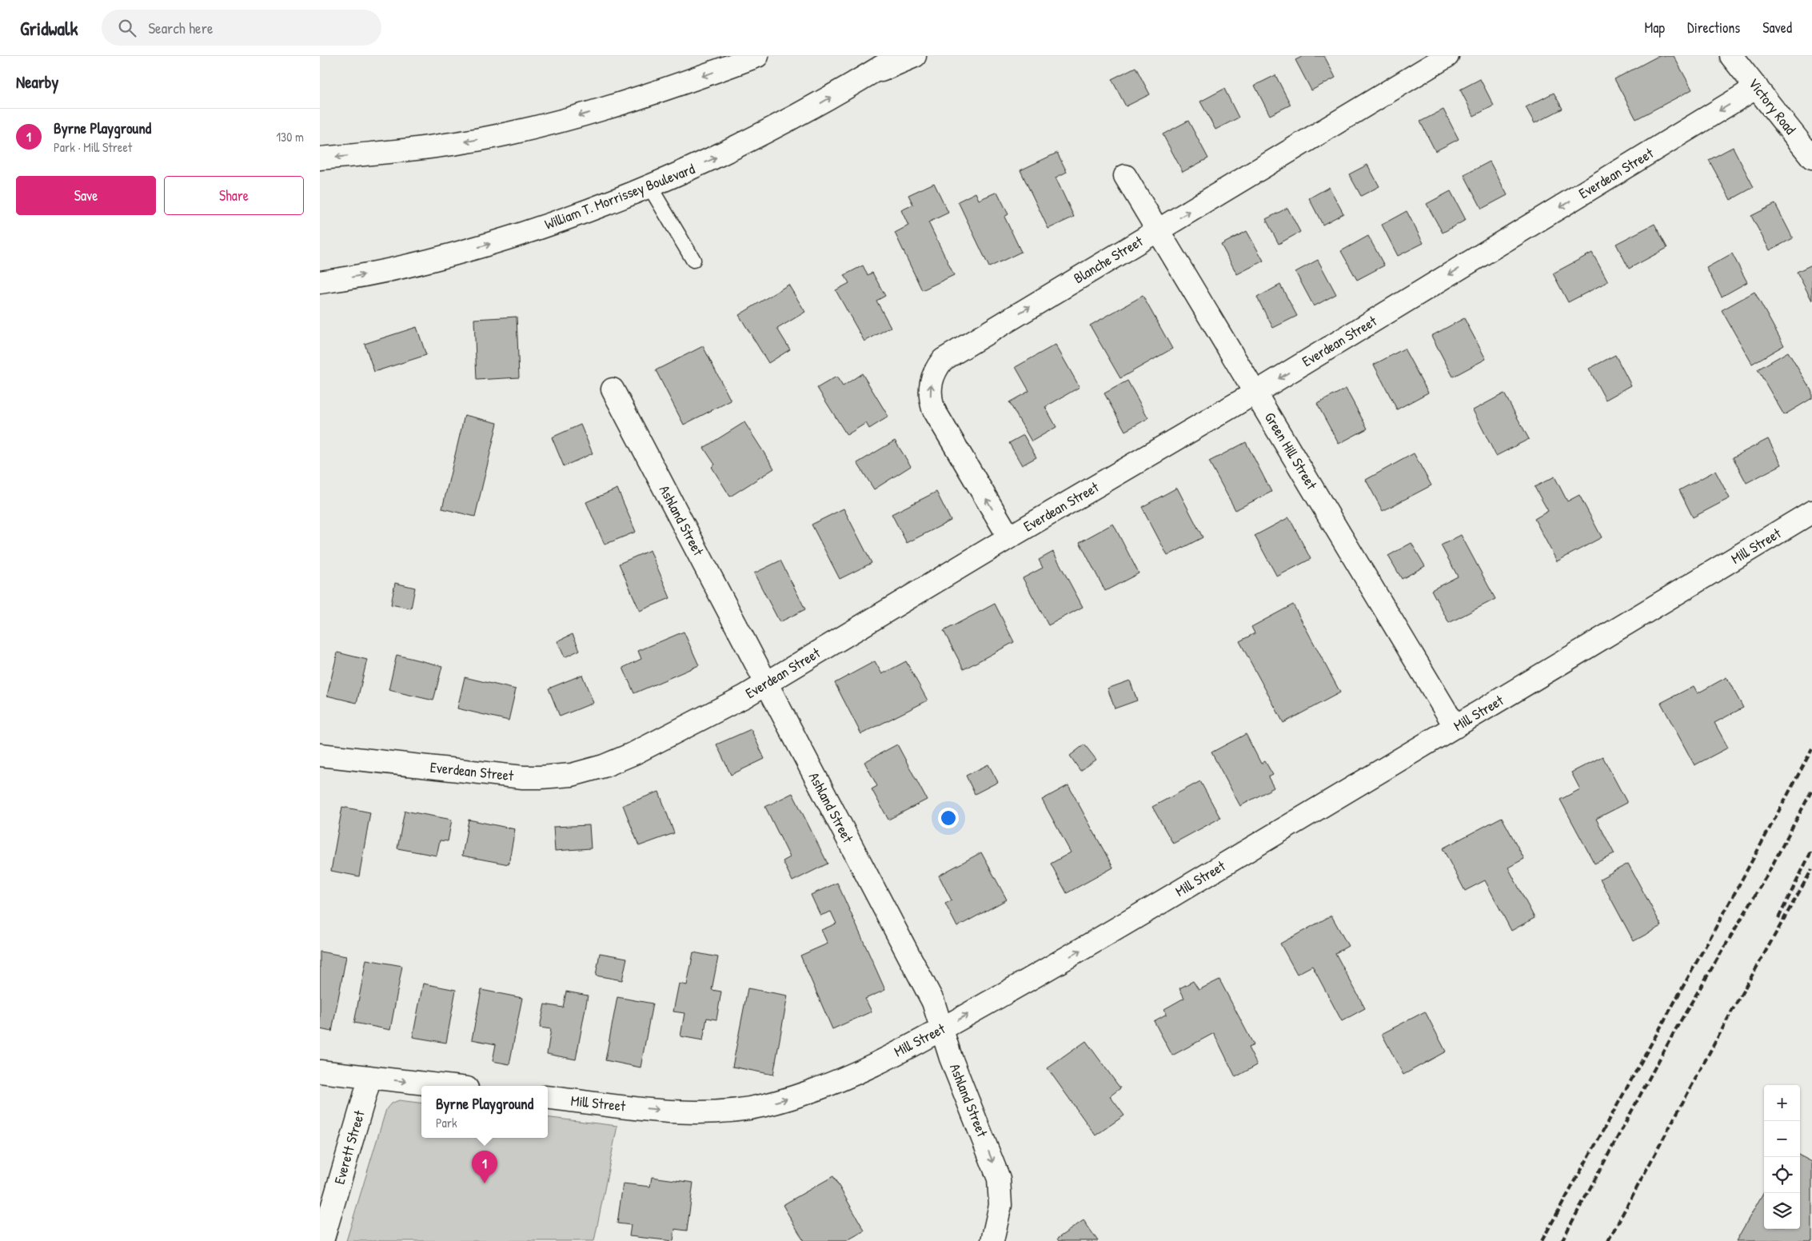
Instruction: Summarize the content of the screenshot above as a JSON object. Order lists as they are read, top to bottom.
{
  "streets": {
    "street": [
      "Victory Road",
      "Everdean Street",
      "William T. Morrissey Boulevard",
      "Blanche Street",
      "Green Hill Street",
      "Ashland Street",
      "Mill Street",
      "Everett Street"
    ]
  },
  "crossings": [
    ["Victory Road", "Everdean Street"],
    ["Everdean Street", "Blanche Street"],
    ["Everdean Street", "Green Hill Street"],
    ["Everdean Street", "Ashland Street"],
    ["Blanche Street", "Green Hill Street"],
    ["Green Hill Street", "Mill Street"],
    ["Ashland Street", "Mill Street"]
  ],
  "one_way": ["Everdean Street", "Blanche Street", "Mill Street"],
  "page": {
    "header": "Gridwalk",
    "search": "Search here",
    "nav": ["Map", "Directions", "Saved"],
    "heading": "Nearby",
    "list": [
      {
        "mark": "1",
        "name": "Byrne Playground",
        "note": "Park · Mill Street",
        "value": "130 m"
      }
    ],
    "buttons": ["Save", "Share"],
    "map_buttons": ["+", "−"],
    "popup": ["Byrne Playground", "Park"],
    "pins": "1"
  }
}
